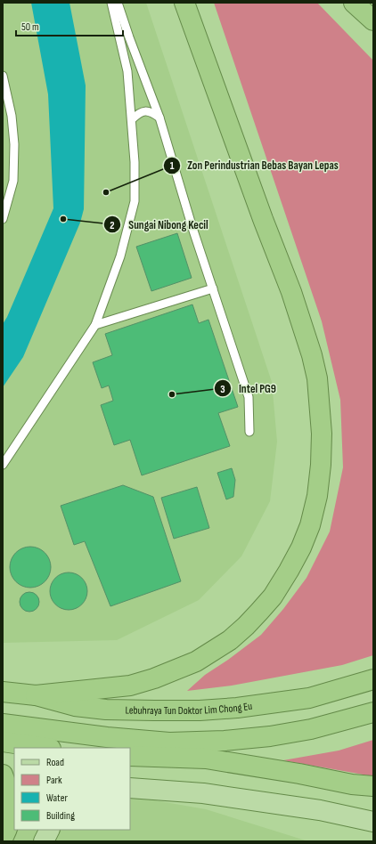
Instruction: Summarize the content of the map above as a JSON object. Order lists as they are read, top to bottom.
{
  "streets": {
    "highway": ["Lebuhraya Tun Doktor Lim Chong Eu"]
  },
  "places": ["Zon Perindustrian Bebas Bayan Lepas", "Sungai Nibong Kecil", "Intel PG9"],
  "legend": [
    "Road",
    "Park",
    "Water",
    "Building"
  ],
  "scale_bar": "50 m"
}
